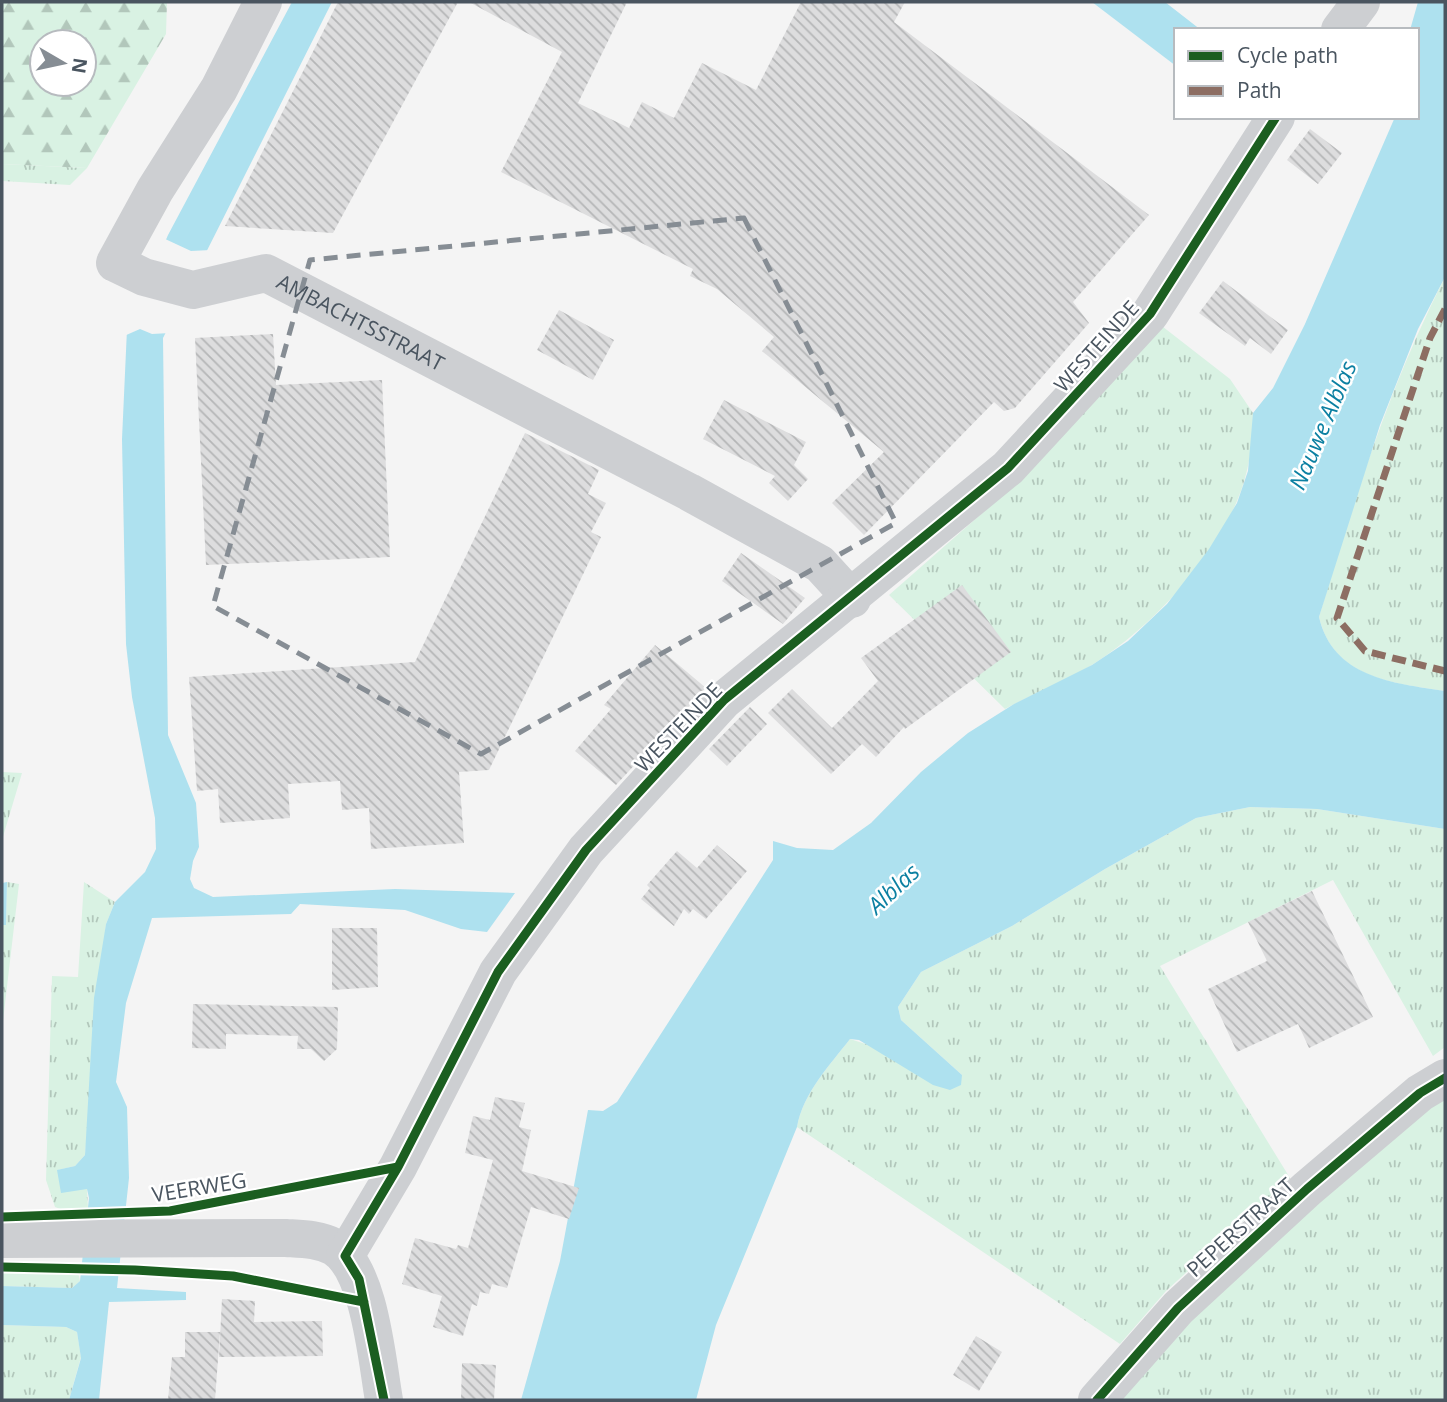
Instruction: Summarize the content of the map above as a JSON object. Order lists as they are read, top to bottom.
{
  "streets": {
    "street": ["AMBACHTSSTRAAT", "WESTEINDE", "PEPERSTRAAT"],
    "cycle path": ["VEERWEG"]
  },
  "crossings": [
    ["AMBACHTSSTRAAT", "WESTEINDE"]
  ],
  "water": ["Nauwe Alblas", "Alblas"],
  "legend": ["Cycle path", "Path"],
  "north": "right"
}
